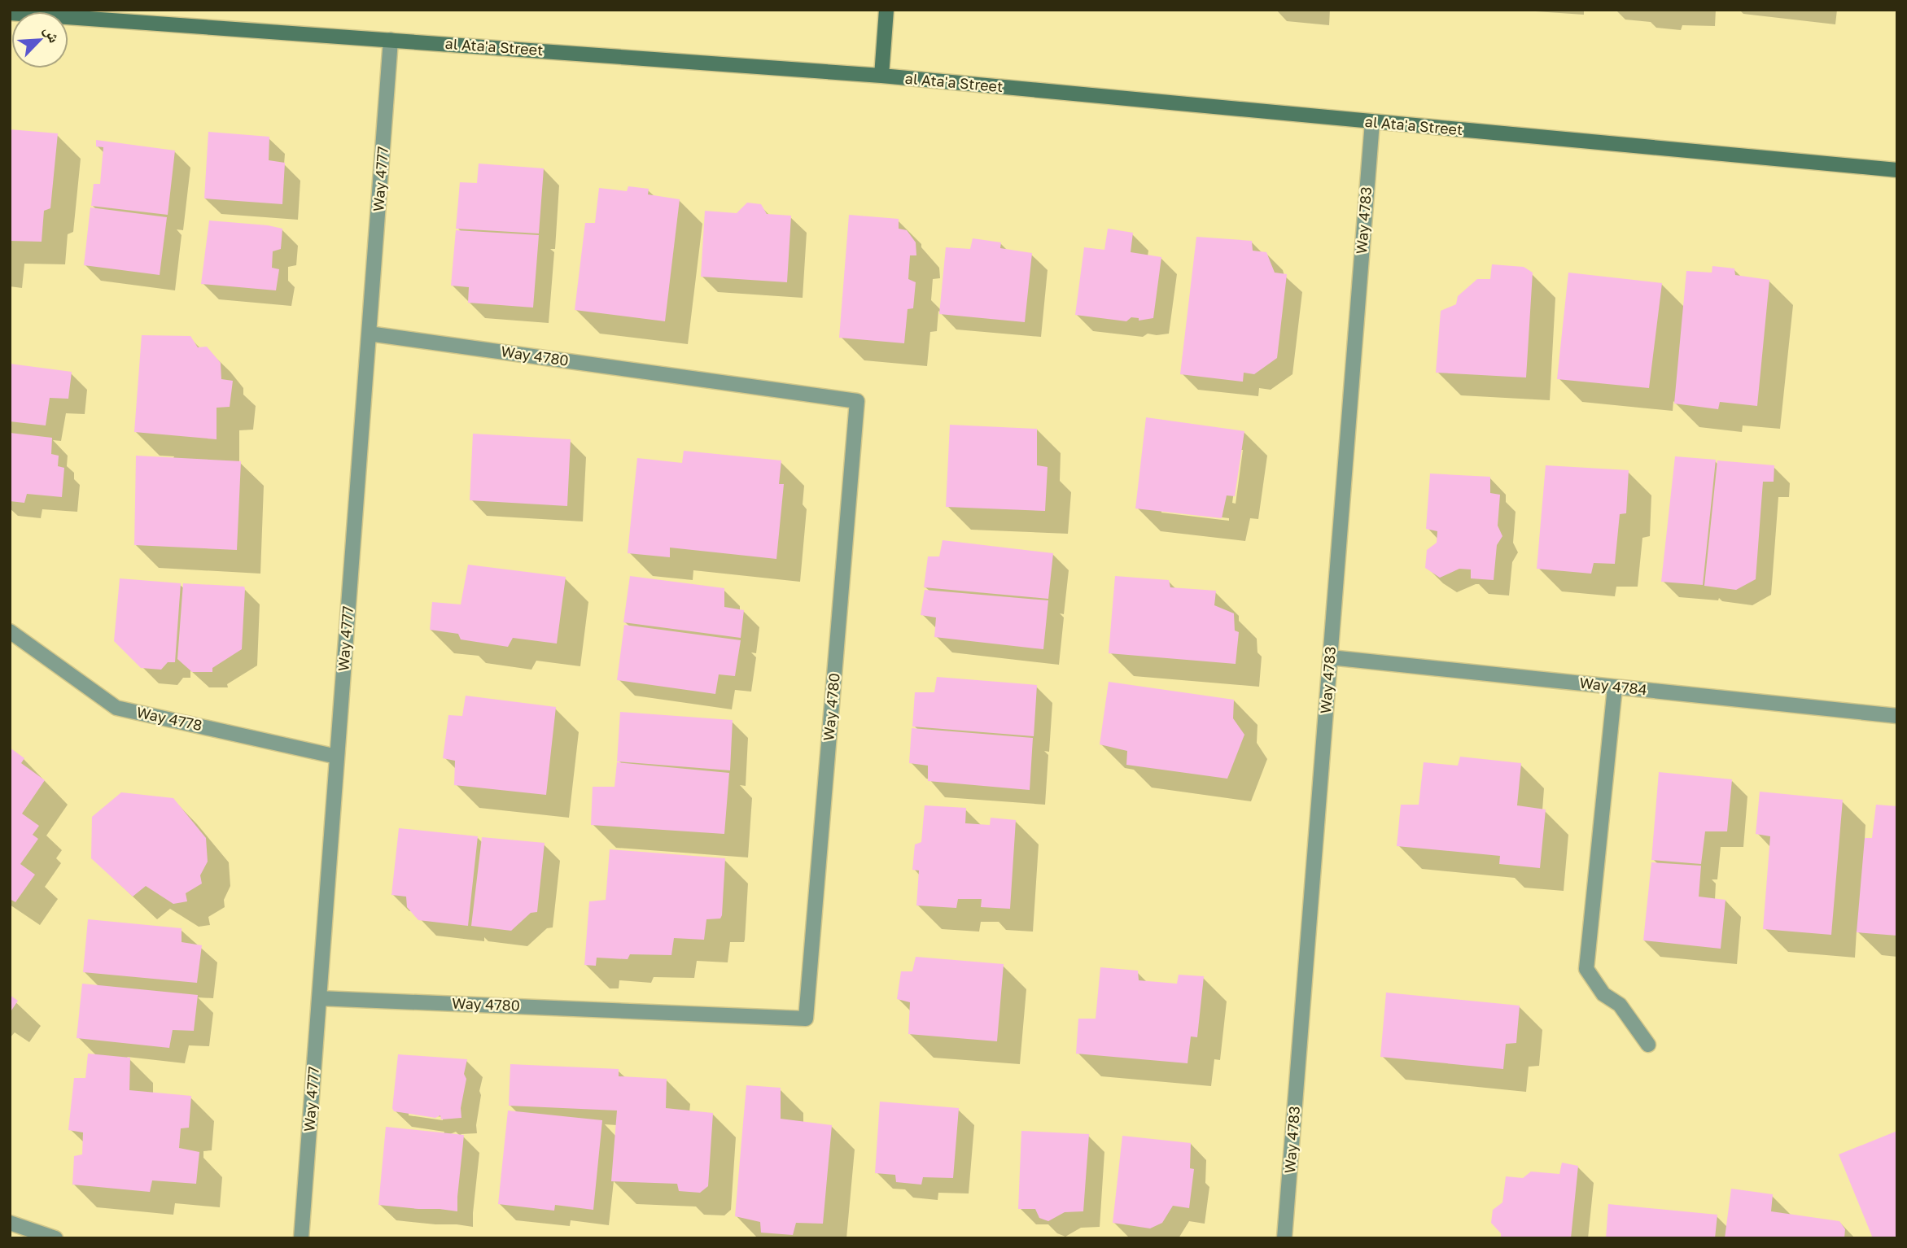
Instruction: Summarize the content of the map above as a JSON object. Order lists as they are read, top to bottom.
{
  "streets": {
    "street": [
      "al Ata'a Street",
      "Way 4777",
      "Way 4783",
      "Way 4780",
      "Way 4784",
      "Way 4778"
    ]
  },
  "crossings": [
    ["al Ata'a Street", "Way 4777"],
    ["al Ata'a Street", "Way 4783"],
    ["Way 4777", "Way 4780"],
    ["Way 4777", "Way 4778"],
    ["Way 4783", "Way 4784"]
  ],
  "north": "top right"
}
